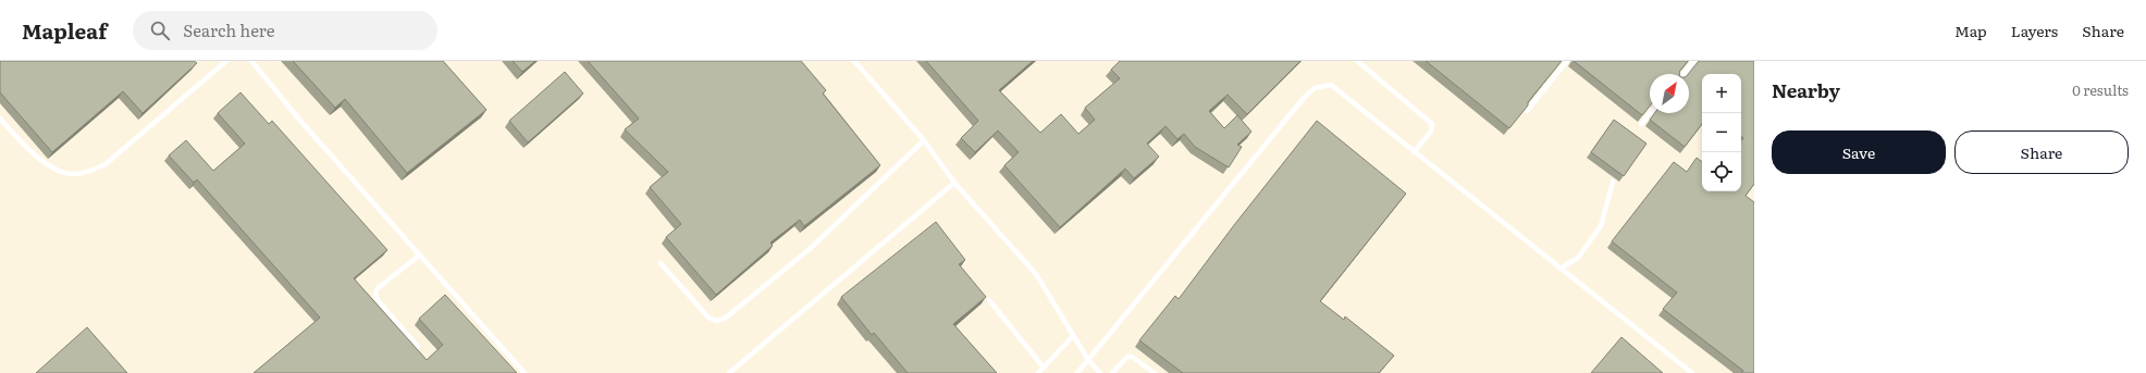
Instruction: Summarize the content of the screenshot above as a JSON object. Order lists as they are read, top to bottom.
{
  "north": "top right",
  "page": {
    "header": "Mapleaf",
    "search": "Search here",
    "nav": ["Map", "Layers", "Share"],
    "heading": ["Nearby", "0 results"],
    "map_buttons": ["+", "−"],
    "buttons": ["Save", "Share"]
  }
}
